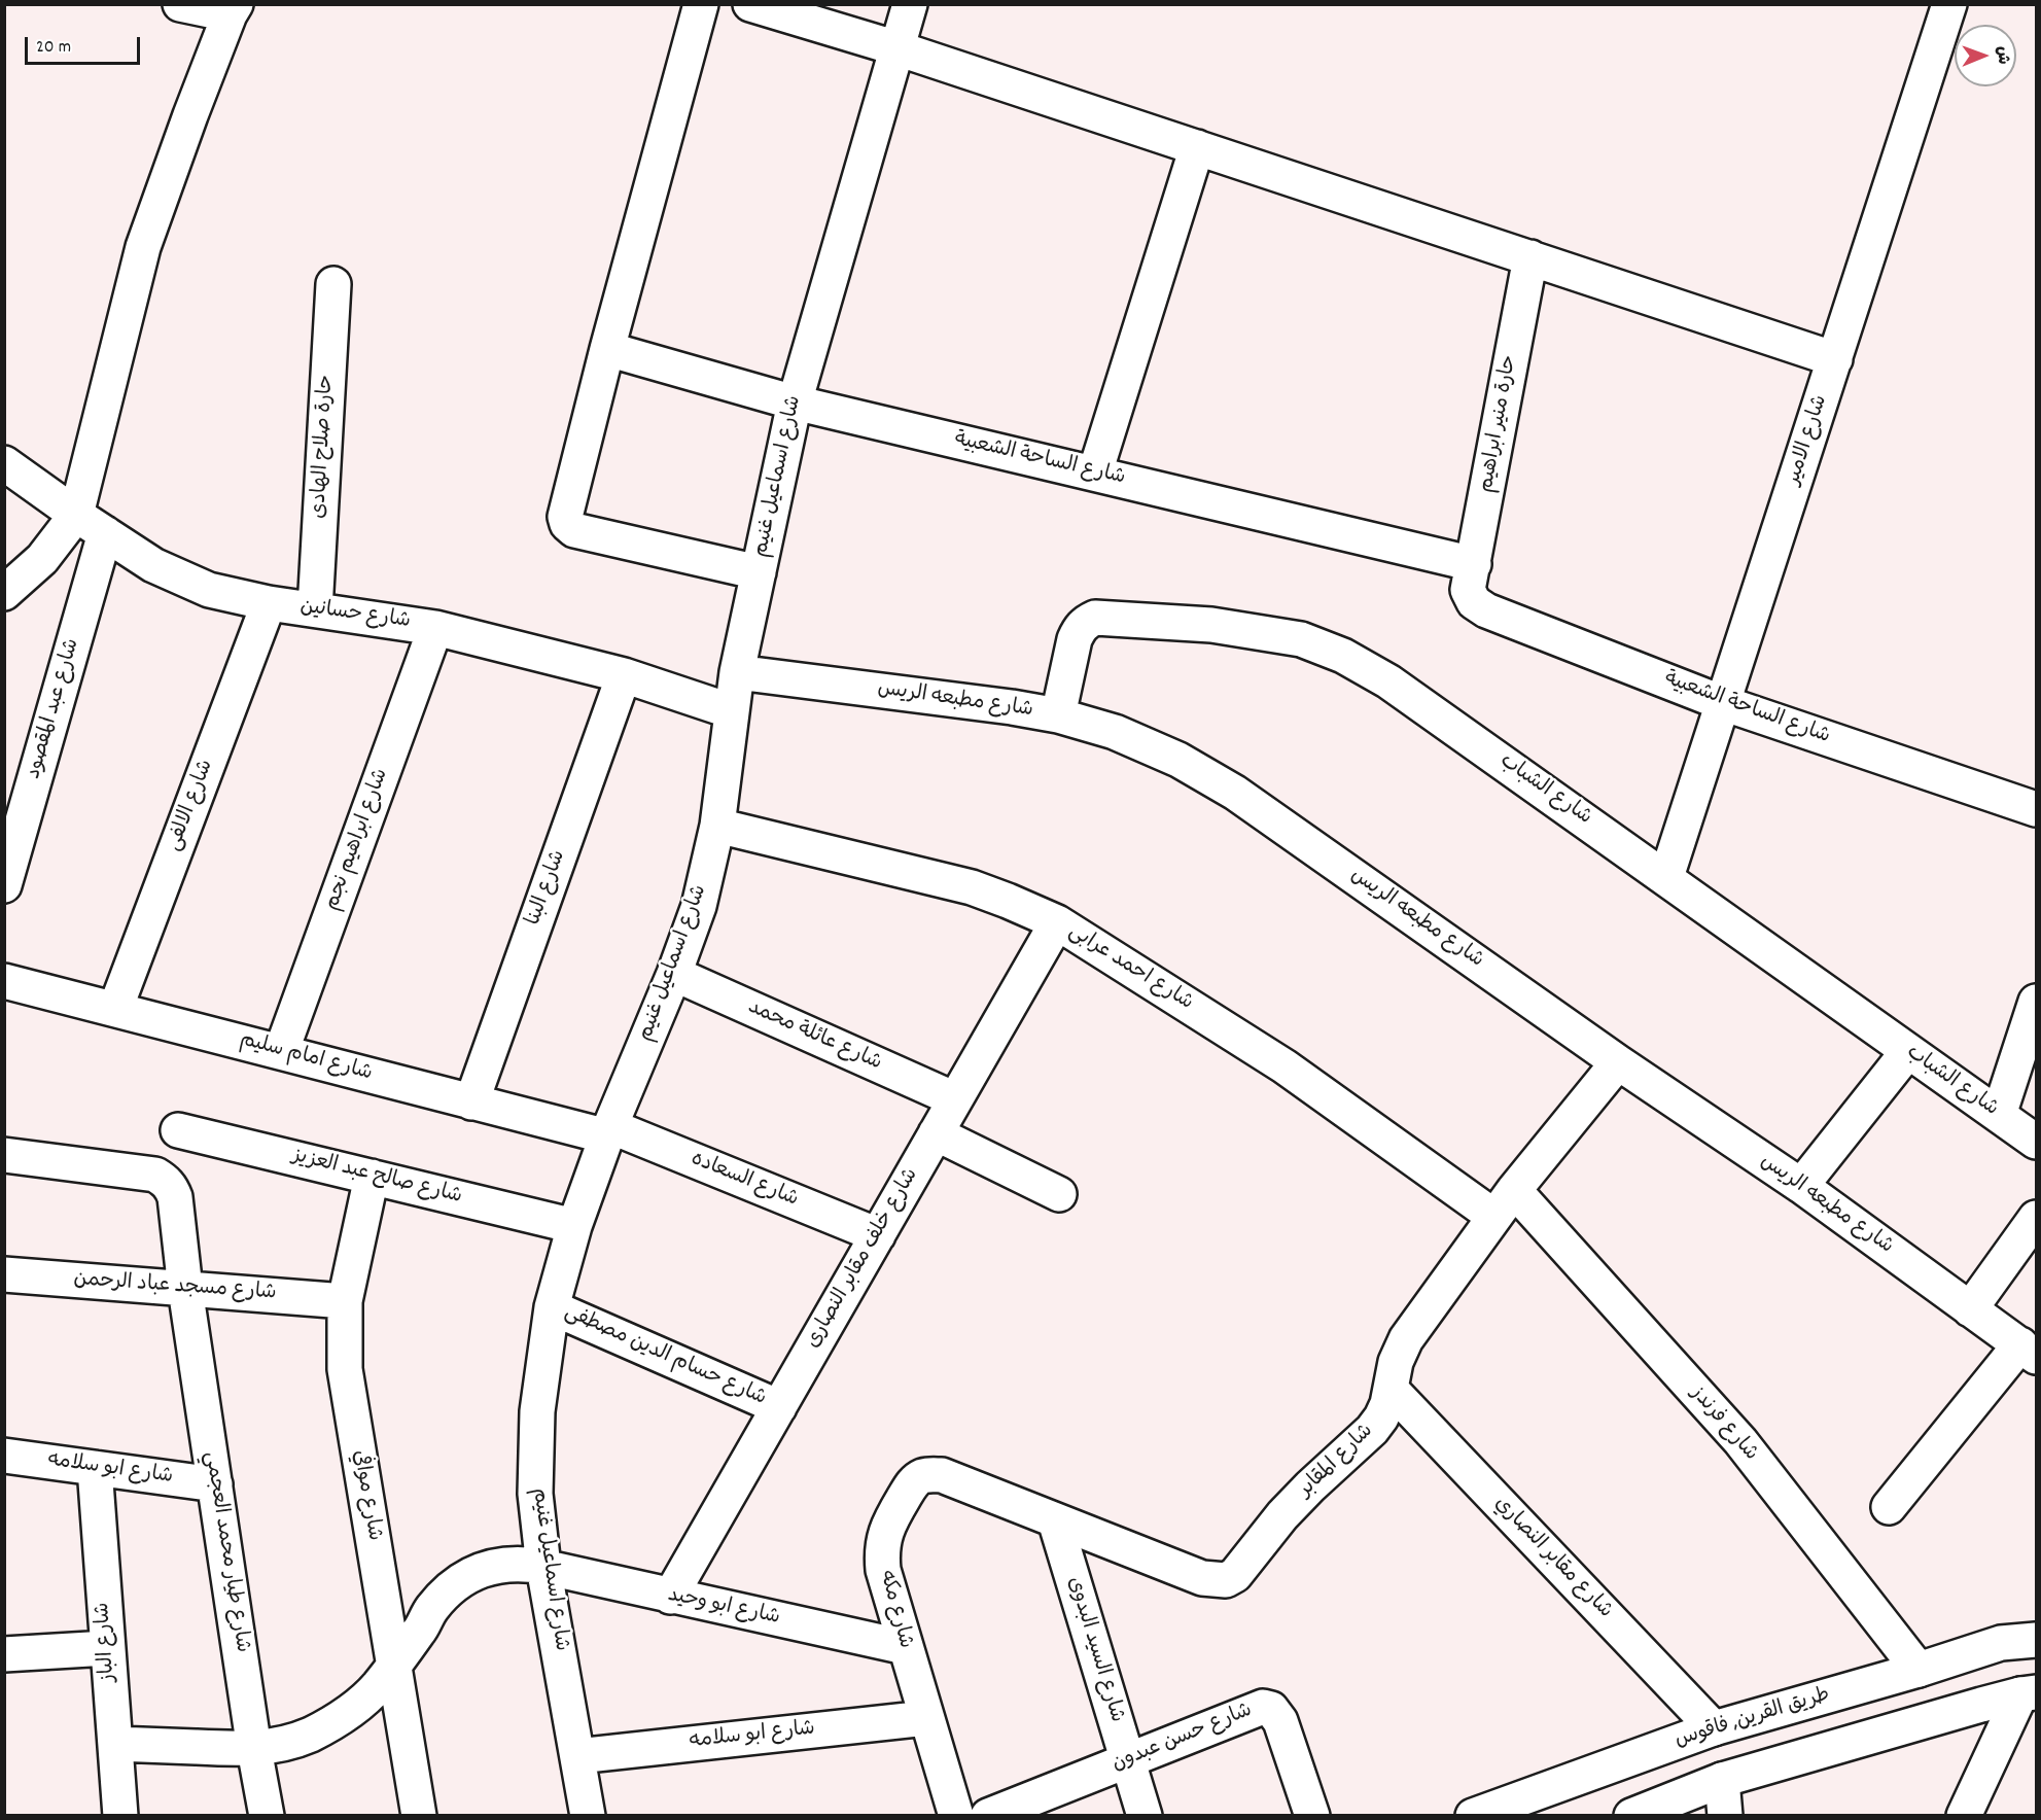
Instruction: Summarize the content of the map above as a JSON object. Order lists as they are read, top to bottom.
{
  "streets": {
    "street": [
      "حارة منير ابراهيم",
      "شارع الامير",
      "حارة صلاح الهادى",
      "شارع الساحة الشعبية",
      "شارع اسماعيل غنيم",
      "شارع حسانين",
      "شارع مطبعه الريس",
      "شارع عبد المقصود",
      "شارع الشباب",
      "شارع الالفى",
      "شارع ابراهيم نجم",
      "شارع البنا",
      "شارع احمد عرابى",
      "شارع عائلة محمد",
      "شارع امام سليم",
      "شارع صالح عبد العزيز",
      "شارع السعاده",
      "شارع خلف مقابر النصارى",
      "شارع مسجد عباد الرحمن",
      "شارع حسام الدين مصطفى",
      "شارع فرندز",
      "شارع المقابر",
      "شارع ابو سلامه",
      "شارع موافي",
      "شارع طيار محمد العجمي",
      "شارع مقابر النصاري",
      "شارع ابو وحيد",
      "شارع مكه",
      "شارع الباز",
      "شارع السيد البدوى",
      "طريق القرين, فاقوس",
      "شارع حسن عبدون"
    ]
  },
  "crossings": [
    ["حارة منير ابراهيم", "شارع الساحة الشعبية"],
    ["شارع الامير", "شارع الساحة الشعبية"],
    ["شارع الامير", "شارع الشباب"],
    ["حارة صلاح الهادى", "شارع حسانين"],
    ["شارع الساحة الشعبية", "شارع اسماعيل غنيم"],
    ["شارع اسماعيل غنيم", "شارع حسانين"],
    ["شارع اسماعيل غنيم", "شارع مطبعه الريس"],
    ["شارع اسماعيل غنيم", "شارع احمد عرابى"],
    ["شارع اسماعيل غنيم", "شارع عائلة محمد"],
    ["شارع اسماعيل غنيم", "شارع امام سليم"],
    ["شارع اسماعيل غنيم", "شارع صالح عبد العزيز"],
    ["شارع اسماعيل غنيم", "شارع السعاده"],
    ["شارع اسماعيل غنيم", "شارع حسام الدين مصطفى"],
    ["شارع اسماعيل غنيم", "شارع ابو سلامه"],
    ["شارع اسماعيل غنيم", "شارع ابو وحيد"],
    ["شارع حسانين", "شارع عبد المقصود"],
    ["شارع حسانين", "شارع الالفى"],
    ["شارع حسانين", "شارع ابراهيم نجم"],
    ["شارع حسانين", "شارع البنا"],
    ["شارع مطبعه الريس", "شارع الشباب"],
    ["شارع مطبعه الريس", "شارع المقابر"],
    ["شارع الالفى", "شارع امام سليم"],
    ["شارع ابراهيم نجم", "شارع امام سليم"],
    ["شارع البنا", "شارع امام سليم"],
    ["شارع احمد عرابى", "شارع خلف مقابر النصارى"],
    ["شارع احمد عرابى", "شارع المقابر"],
    ["شارع عائلة محمد", "شارع خلف مقابر النصارى"],
    ["شارع امام سليم", "شارع السعاده"],
    ["شارع صالح عبد العزيز", "شارع موافي"],
    ["شارع السعاده", "شارع خلف مقابر النصارى"],
    ["شارع خلف مقابر النصارى", "شارع حسام الدين مصطفى"],
    ["شارع خلف مقابر النصارى", "شارع ابو وحيد"],
    ["شارع مسجد عباد الرحمن", "شارع موافي"],
    ["شارع مسجد عباد الرحمن", "شارع طيار محمد العجمي"],
    ["شارع فرندز", "شارع المقابر"],
    ["شارع فرندز", "طريق القرين, فاقوس"],
    ["شارع المقابر", "شارع مقابر النصاري"],
    ["شارع المقابر", "شارع مكه"],
    ["شارع المقابر", "شارع السيد البدوى"],
    ["شارع ابو سلامه", "شارع طيار محمد العجمي"],
    ["شارع ابو سلامه", "شارع مكه"],
    ["شارع ابو سلامه", "شارع الباز"],
    ["شارع موافي", "شارع ابو وحيد"],
    ["شارع طيار محمد العجمي", "شارع ابو وحيد"],
    ["شارع مقابر النصاري", "طريق القرين, فاقوس"],
    ["شارع ابو وحيد", "شارع مكه"],
    ["شارع ابو وحيد", "شارع الباز"],
    ["شارع مكه", "شارع السيد البدوى"],
    ["شارع السيد البدوى", "شارع حسن عبدون"]
  ],
  "scale_bar": "20 m",
  "north": "right"
}
